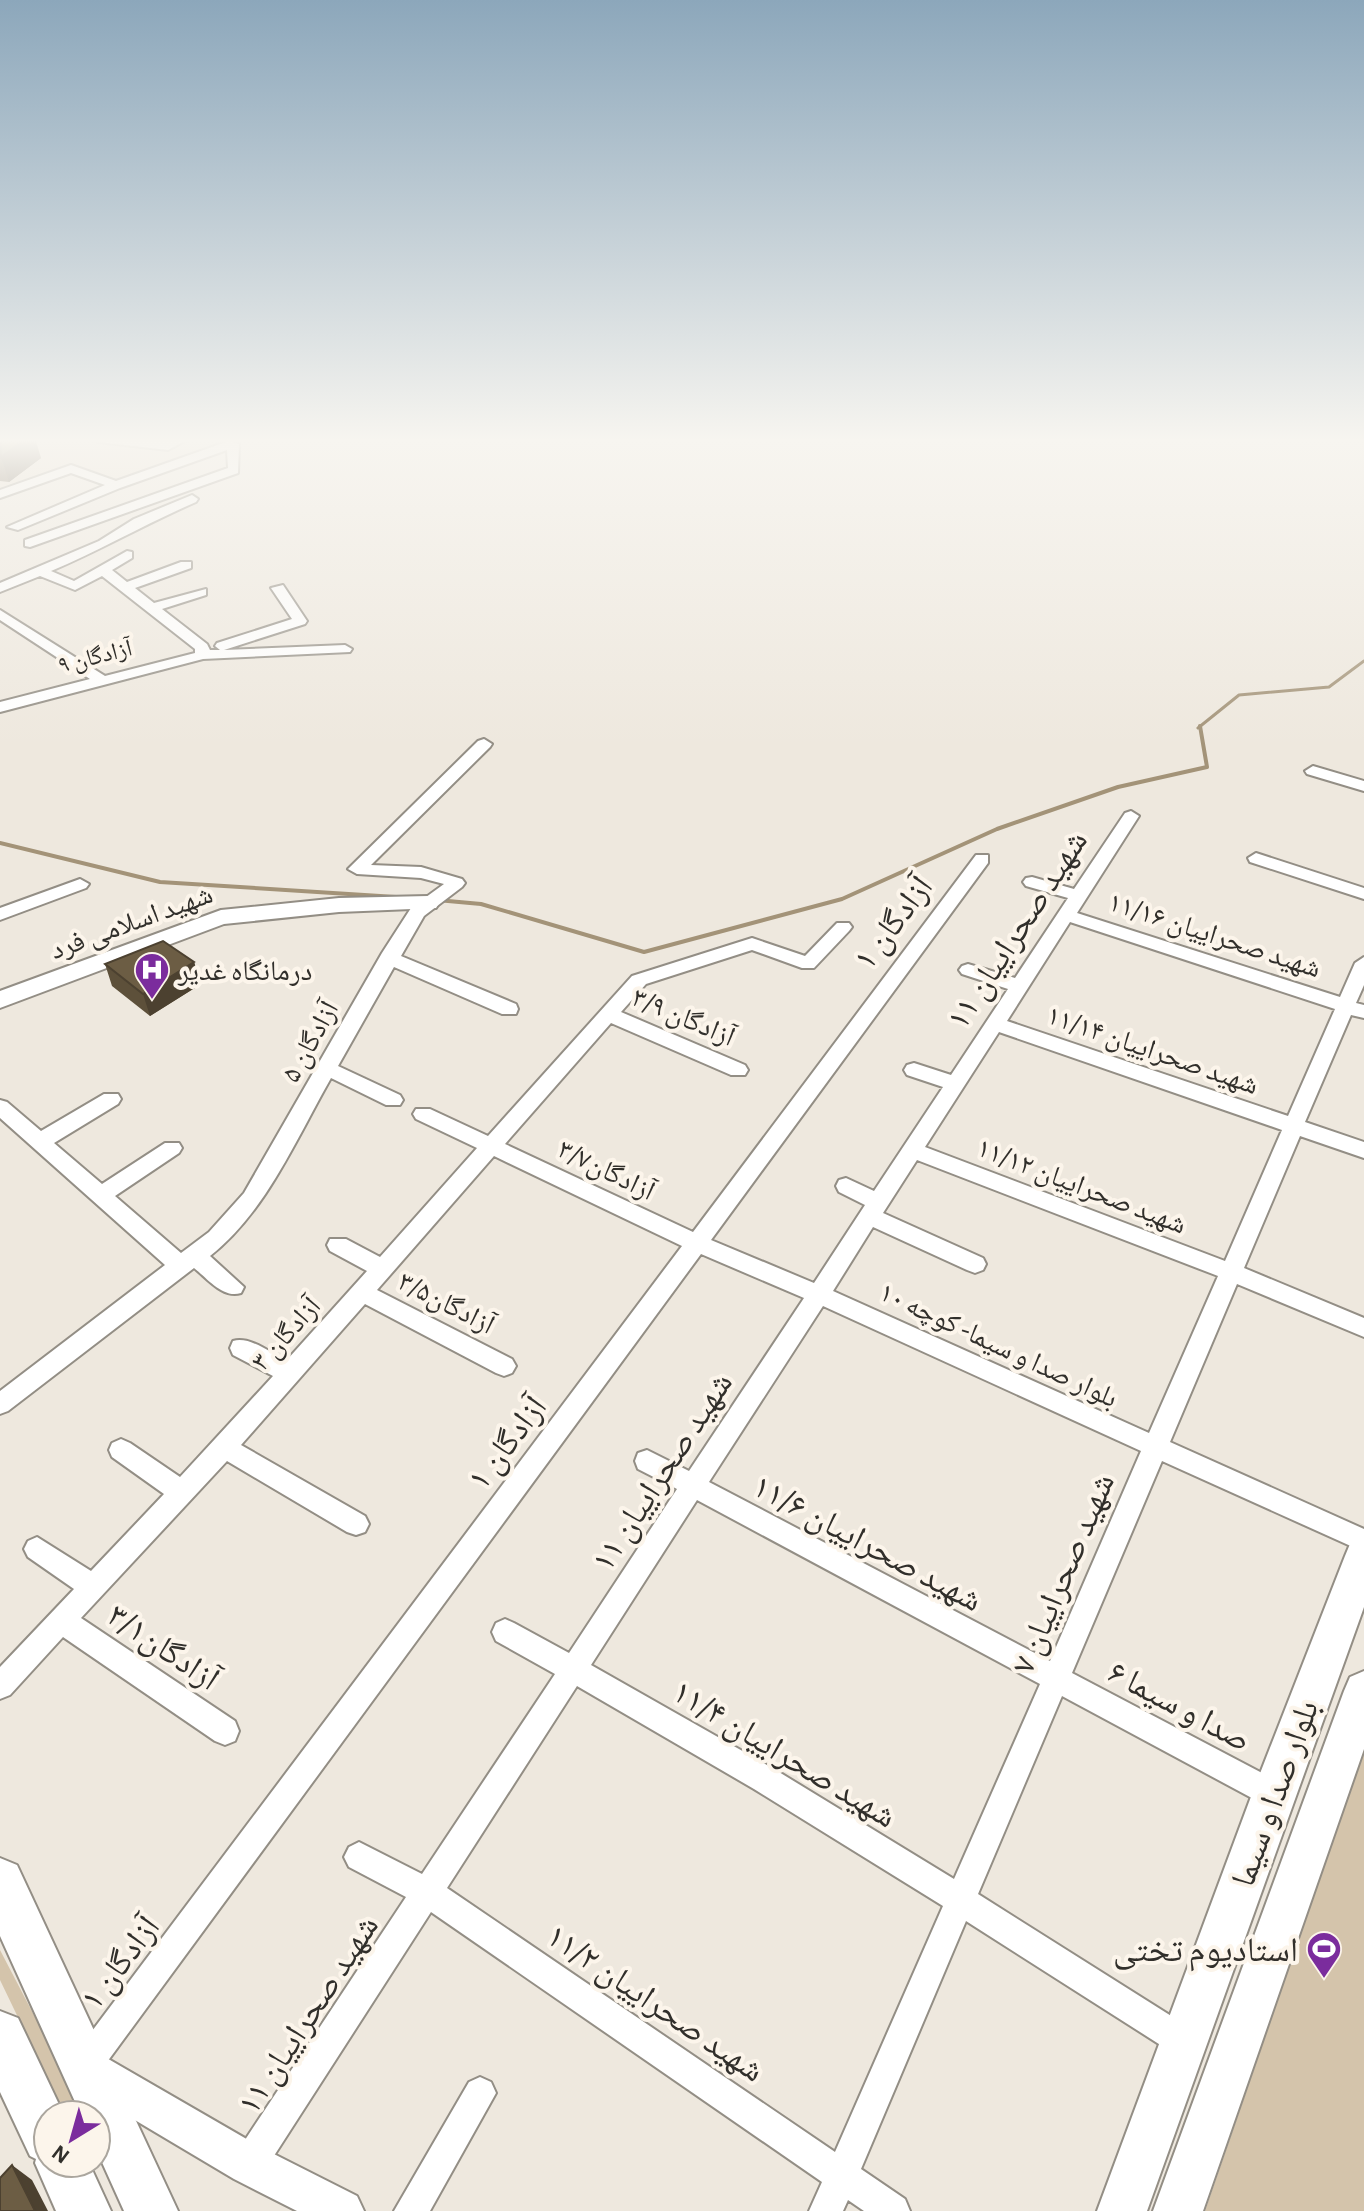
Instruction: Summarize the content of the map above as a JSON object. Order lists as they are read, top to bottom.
{
  "streets": {
    "main road": ["بلوار صدا و سیما"],
    "street": [
      "آزادگان ۹",
      "شهید اسلامی فرد",
      "آزادگان ۱",
      "شهید صحراییان ۱۱",
      "شهید صحراییان ۱۱/۱۶",
      "آزادگان ۳/۹",
      "آزادگان ۵",
      "شهید صحراییان ۱۱/۱۴",
      "آزادگان۳/۷",
      "شهید صحراییان ۱۱/۱۲",
      "آزادگان۳/۵",
      "آزادگان ۳",
      "بلوار صدا و سيما- كوچه ١٠",
      "شهید صحراییان ۱۱/۶",
      "شهید صحراییان ۷",
      "آزادگان۳/۱",
      "صدا و سیما ۶",
      "شهید صحراییان ۱۱/۴",
      "شهید صحراییان ۱۱/۲"
    ]
  },
  "crossings": [
    ["شهید اسلامی فرد", "آزادگان ۵"],
    ["آزادگان ۱", "آزادگان۳/۷"],
    ["شهید صحراییان ۱۱", "شهید صحراییان ۱۱/۱۶"],
    ["شهید صحراییان ۱۱", "شهید صحراییان ۱۱/۱۴"],
    ["شهید صحراییان ۱۱", "آزادگان۳/۷"],
    ["شهید صحراییان ۱۱", "شهید صحراییان ۱۱/۱۲"],
    ["شهید صحراییان ۱۱", "بلوار صدا و سيما- كوچه ١٠"],
    ["شهید صحراییان ۱۱", "شهید صحراییان ۱۱/۶"],
    ["شهید صحراییان ۱۱", "شهید صحراییان ۱۱/۴"],
    ["شهید صحراییان ۱۱", "شهید صحراییان ۱۱/۲"],
    ["شهید صحراییان ۱۱/۱۶", "شهید صحراییان ۷"],
    ["آزادگان ۳/۹", "آزادگان ۳"],
    ["شهید صحراییان ۱۱/۱۴", "شهید صحراییان ۷"],
    ["آزادگان۳/۷", "آزادگان ۳"],
    ["آزادگان۳/۷", "بلوار صدا و سيما- كوچه ١٠"],
    ["شهید صحراییان ۱۱/۱۲", "شهید صحراییان ۷"],
    ["آزادگان۳/۵", "آزادگان ۳"],
    ["آزادگان ۳", "آزادگان۳/۱"],
    ["بلوار صدا و سيما- كوچه ١٠", "شهید صحراییان ۷"],
    ["شهید صحراییان ۱۱/۶", "شهید صحراییان ۷"],
    ["شهید صحراییان ۱۱/۶", "صدا و سیما ۶"],
    ["شهید صحراییان ۷", "صدا و سیما ۶"],
    ["شهید صحراییان ۷", "شهید صحراییان ۱۱/۴"],
    ["شهید صحراییان ۷", "شهید صحراییان ۱۱/۲"],
    ["صدا و سیما ۶", "بلوار صدا و سیما"],
    ["شهید صحراییان ۱۱/۴", "بلوار صدا و سیما"]
  ],
  "places": {
    "hospital": ["درمانگاه غدیر"],
    "sports": ["استادیوم تختی"]
  },
  "north": "bottom left"
}
